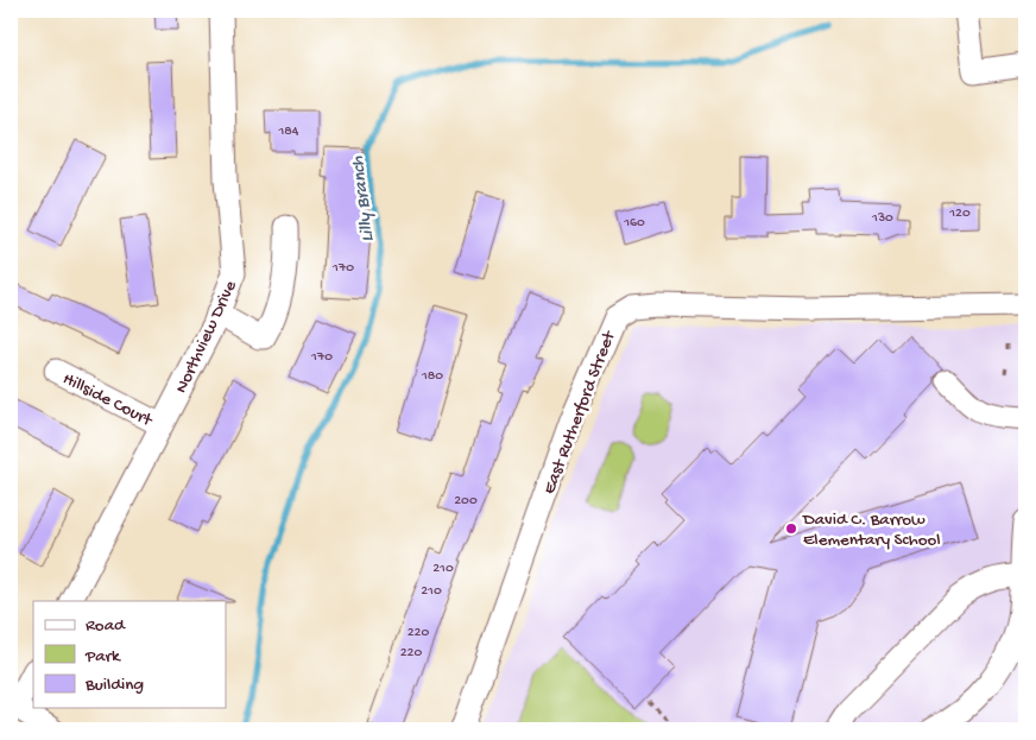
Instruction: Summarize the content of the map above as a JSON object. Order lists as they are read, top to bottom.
{
  "streets": {
    "street": ["Northview Drive", "Hillside Court", "East Rutherford Street"]
  },
  "crossings": [
    ["Northview Drive", "Hillside Court"]
  ],
  "water": ["Lilly Branch"],
  "places": ["David C. Barrow Elementary School"],
  "house_numbers": [
    "184",
    "120",
    "130",
    "160",
    "170",
    "170",
    "180",
    "200",
    "210",
    "210",
    "220",
    "220"
  ],
  "legend": ["Road", "Park", "Building"]
}
